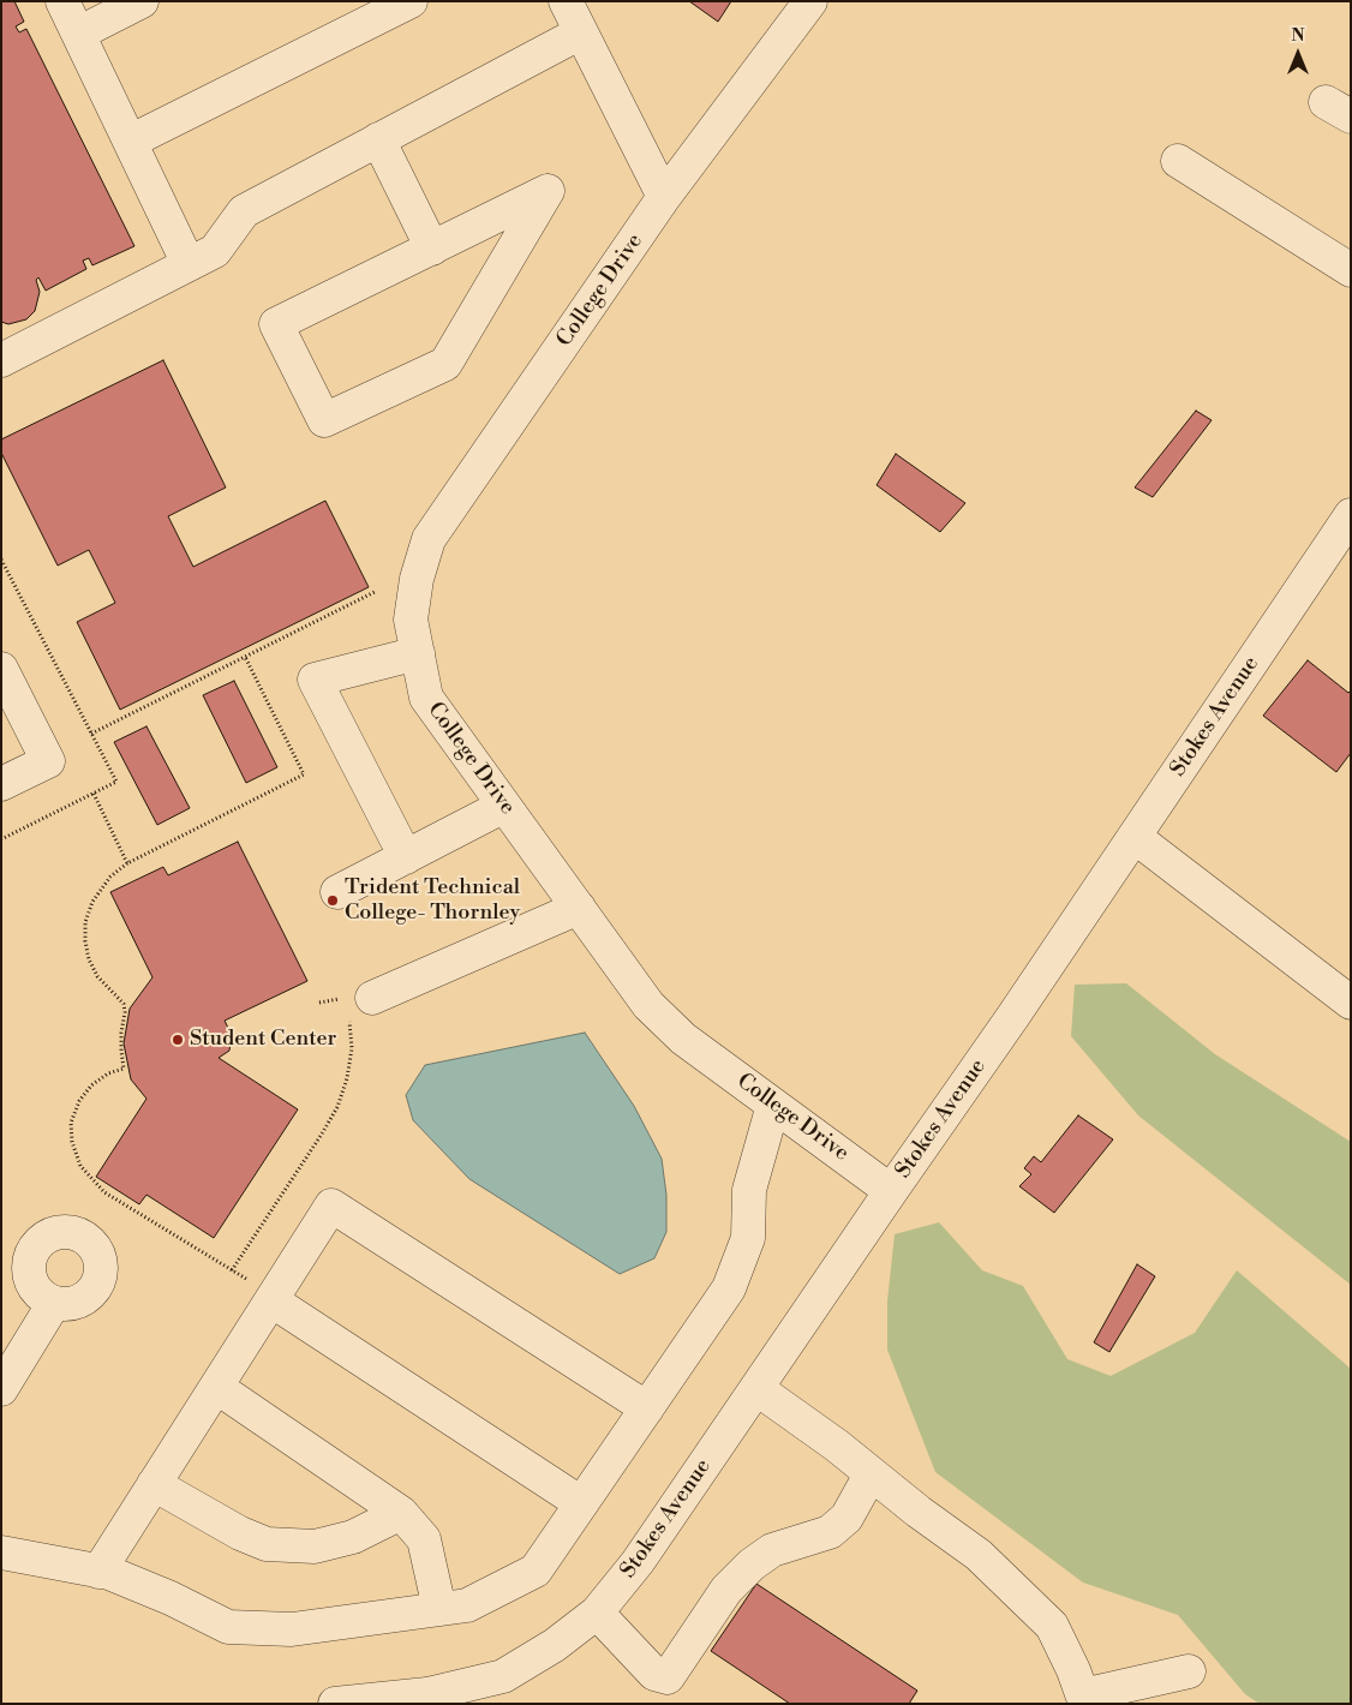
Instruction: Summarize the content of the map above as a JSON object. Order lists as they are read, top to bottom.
{
  "streets": {
    "street": ["College Drive", "Stokes Avenue"]
  },
  "crossings": [
    ["College Drive", "Stokes Avenue"]
  ],
  "places": ["Trident Technical College- Thornley", "Student Center"],
  "north": "top"
}
